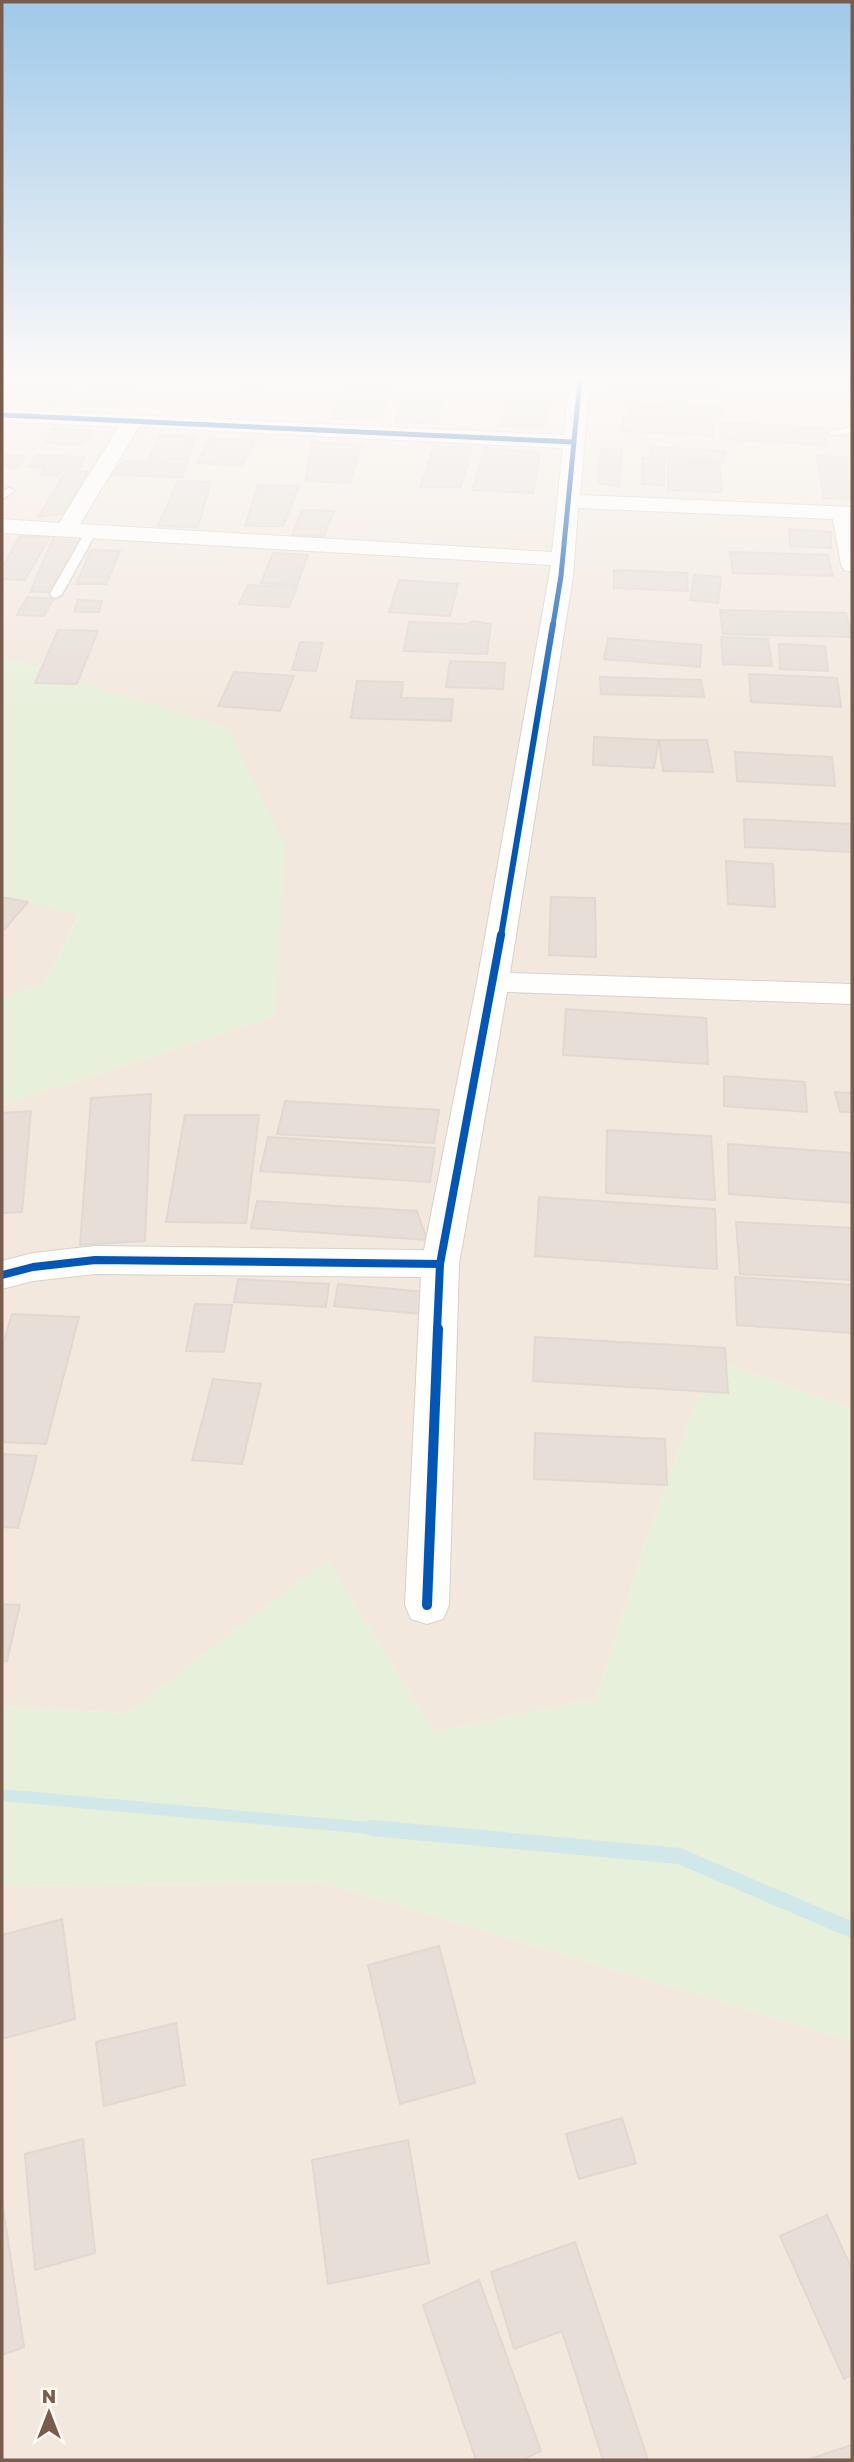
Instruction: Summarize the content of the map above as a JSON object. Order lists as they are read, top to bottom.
{
  "north": "top"
}
